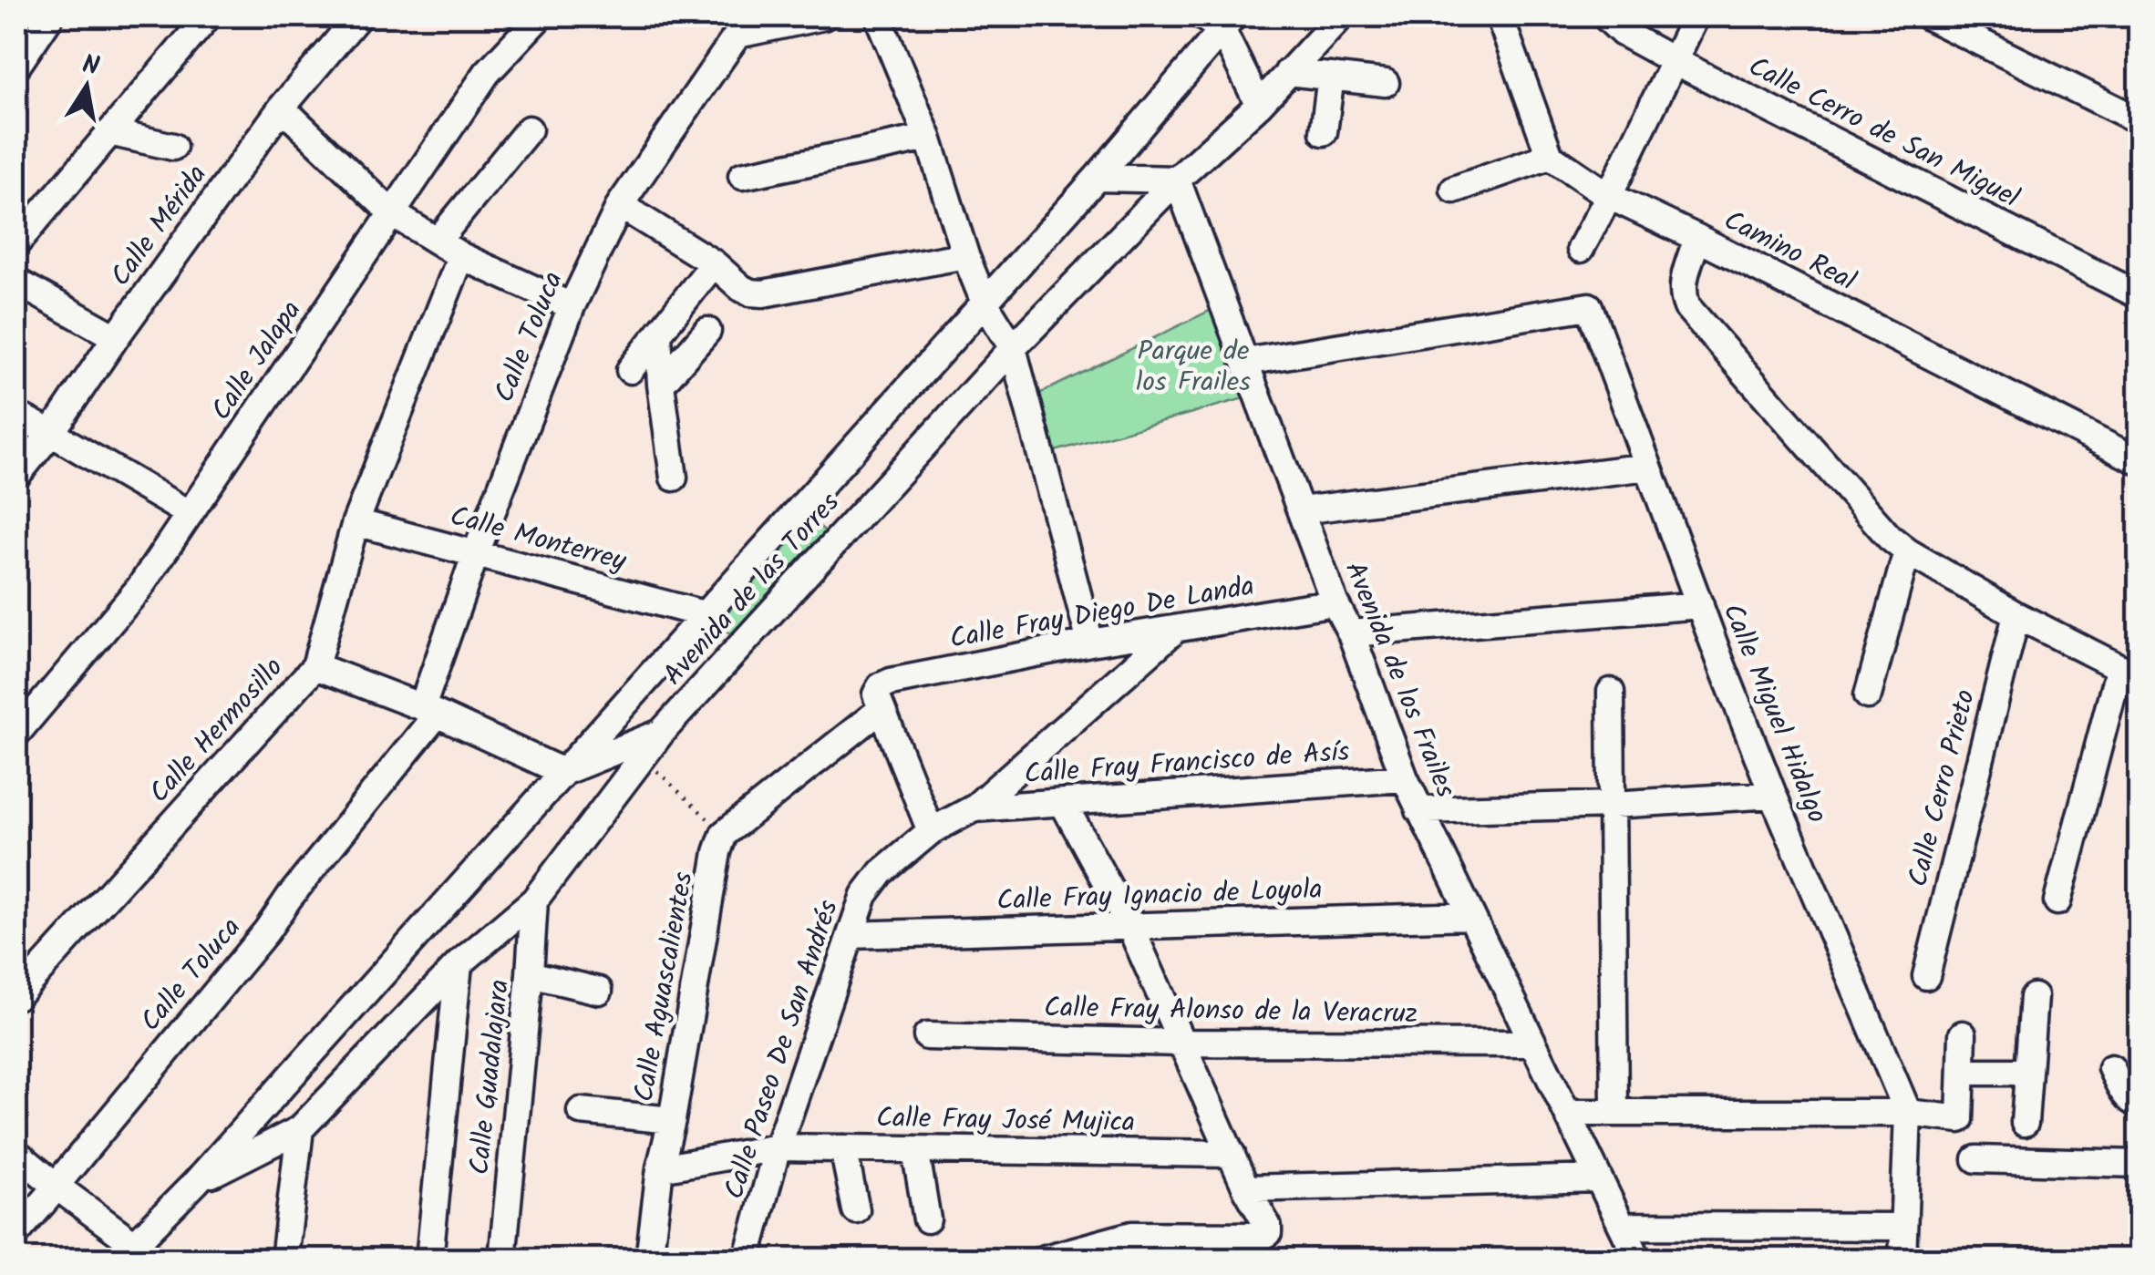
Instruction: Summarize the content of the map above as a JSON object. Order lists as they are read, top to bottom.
{
  "streets": {
    "street": [
      "Calle Cerro de San Miguel",
      "Calle Mérida",
      "Camino Real",
      "Calle Toluca",
      "Calle Jalapa",
      "Calle Monterrey",
      "Avenida de las Torres",
      "Calle Fray Diego De Landa",
      "Avenida de los Frailes",
      "Calle Miguel Hidalgo",
      "Calle Hermosillo",
      "Calle Fray Francisco de Asís",
      "Calle Cerro Prieto",
      "Calle Fray Ignacio de Loyola",
      "Calle Aguascalientes",
      "Calle Fray Alonso de la Veracruz",
      "Calle Paseo De San Andrés",
      "Calle Guadalajara",
      "Calle Fray José Mujica"
    ]
  },
  "crossings": [
    ["Calle Toluca", "Calle Monterrey"],
    ["Calle Monterrey", "Avenida de las Torres"],
    ["Calle Monterrey", "Calle Hermosillo"],
    ["Avenida de las Torres", "Avenida de los Frailes"],
    ["Avenida de las Torres", "Calle Guadalajara"],
    ["Calle Fray Diego De Landa", "Avenida de los Frailes"],
    ["Calle Fray Diego De Landa", "Calle Aguascalientes"],
    ["Avenida de los Frailes", "Calle Miguel Hidalgo"],
    ["Avenida de los Frailes", "Calle Fray Francisco de Asís"],
    ["Avenida de los Frailes", "Calle Fray Ignacio de Loyola"],
    ["Avenida de los Frailes", "Calle Fray Alonso de la Veracruz"],
    ["Calle Fray Francisco de Asís", "Calle Paseo De San Andrés"],
    ["Calle Fray Ignacio de Loyola", "Calle Paseo De San Andrés"],
    ["Calle Aguascalientes", "Calle Fray José Mujica"],
    ["Calle Paseo De San Andrés", "Calle Fray José Mujica"]
  ],
  "parks": ["Parque de los Frailes"],
  "north": "top"
}
